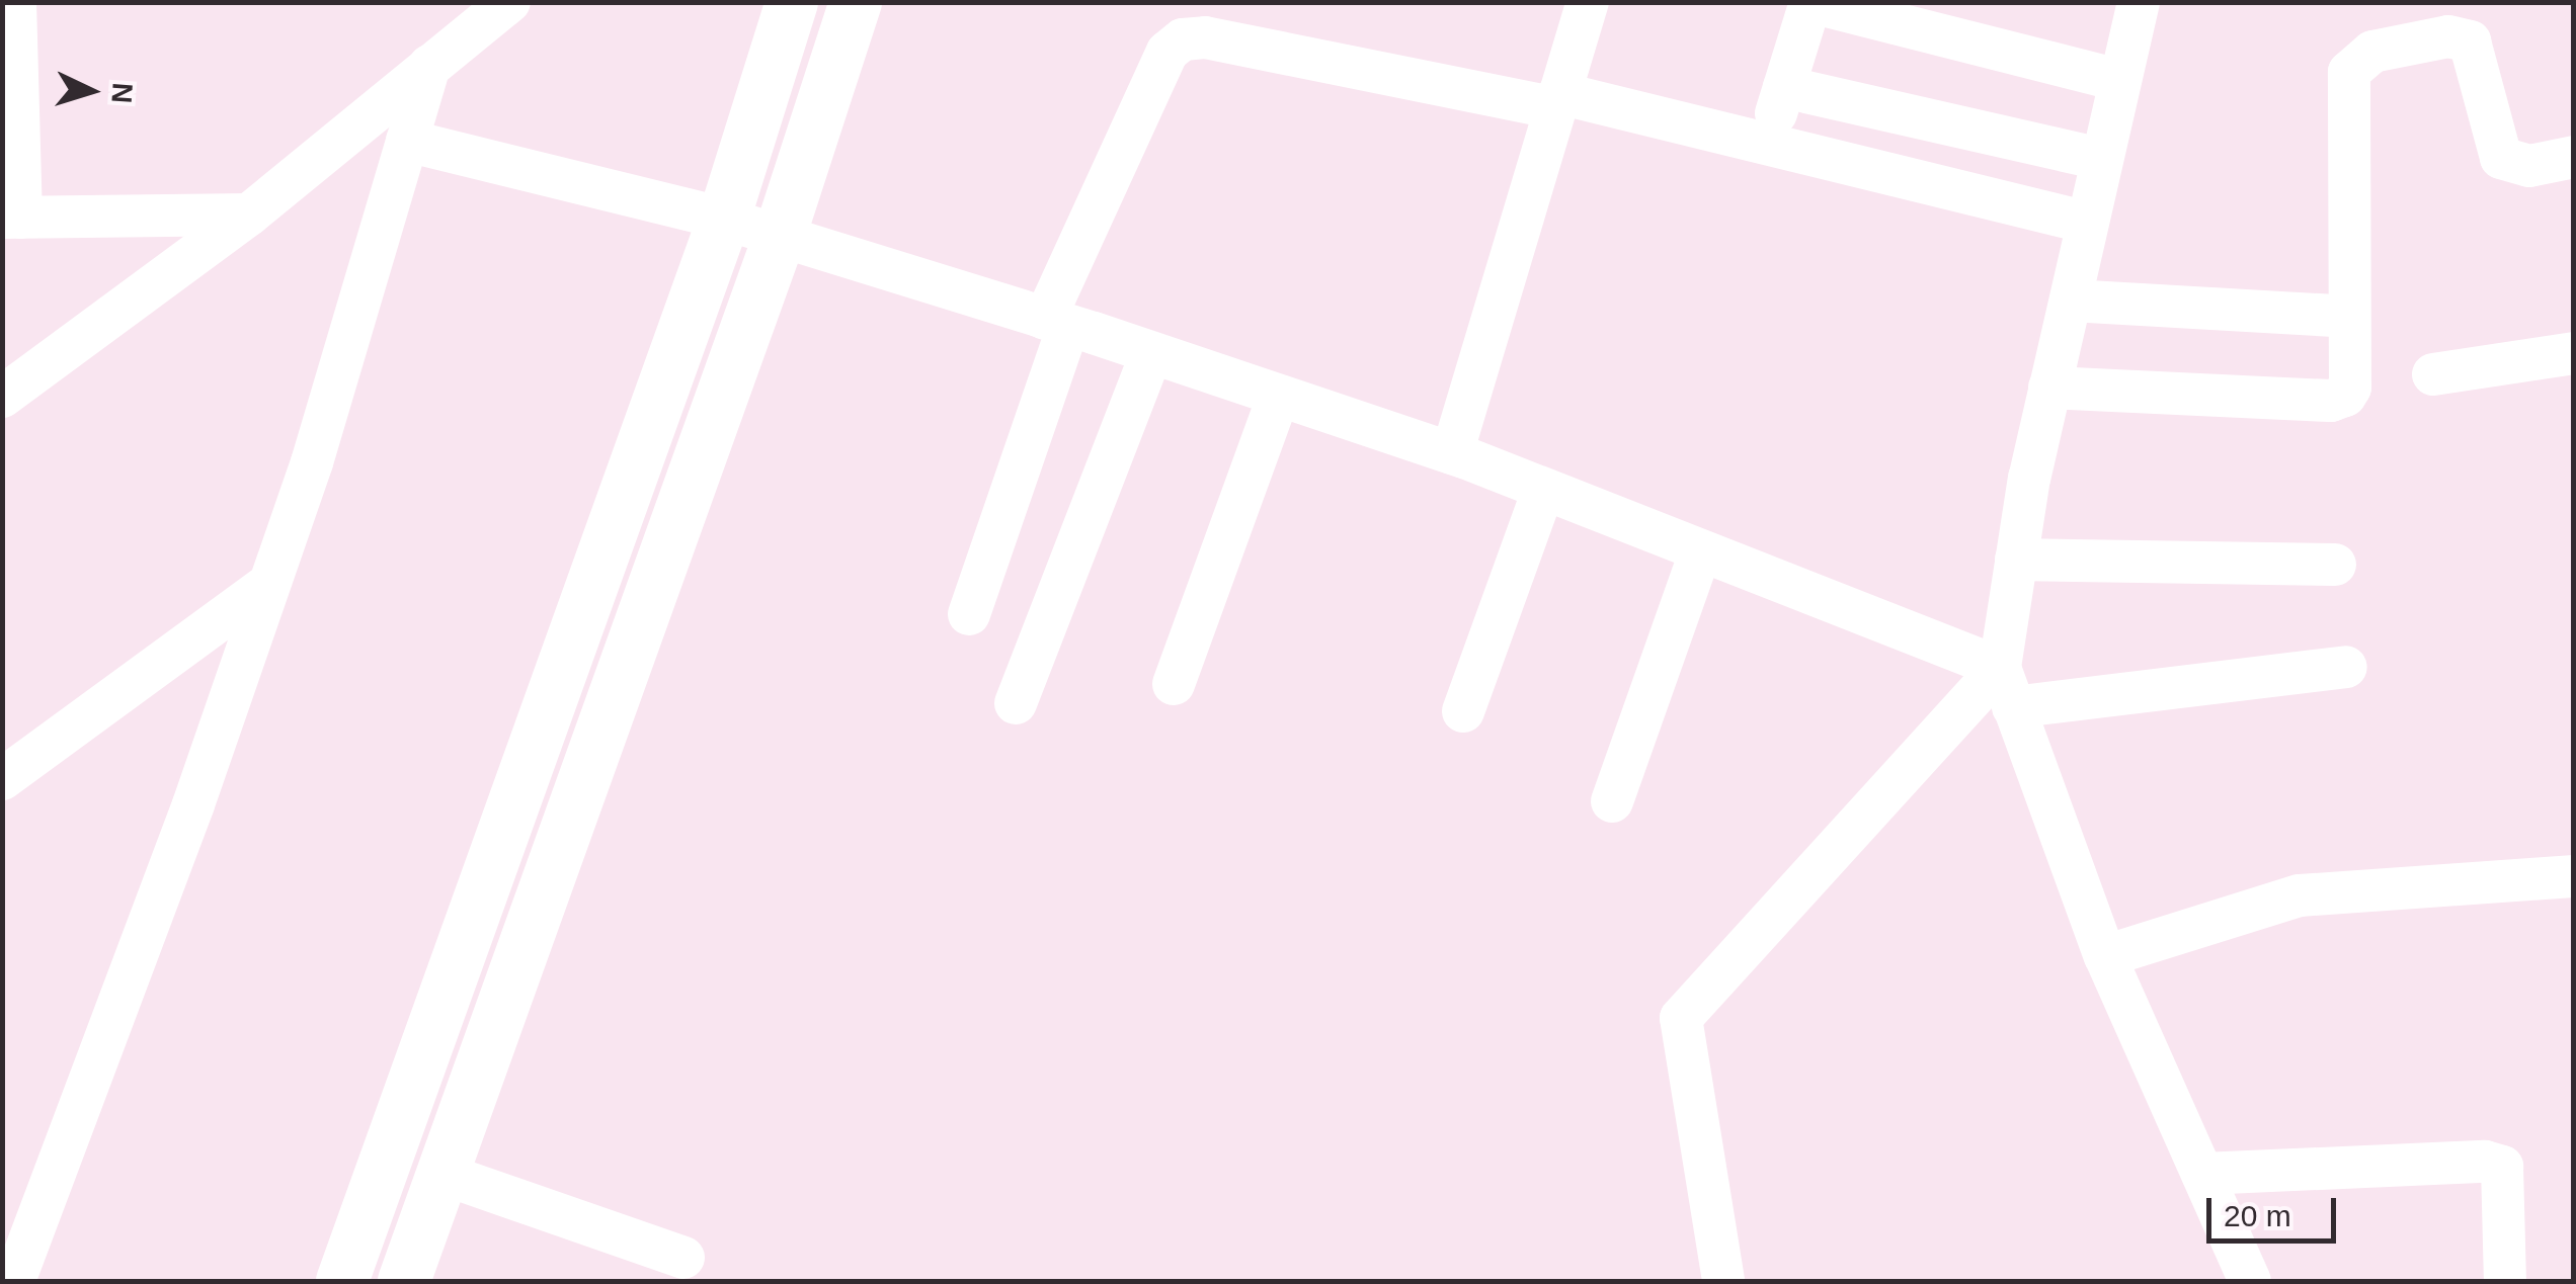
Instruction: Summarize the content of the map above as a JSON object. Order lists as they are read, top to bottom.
{
  "scale_bar": "20 m",
  "north": "right"
}
